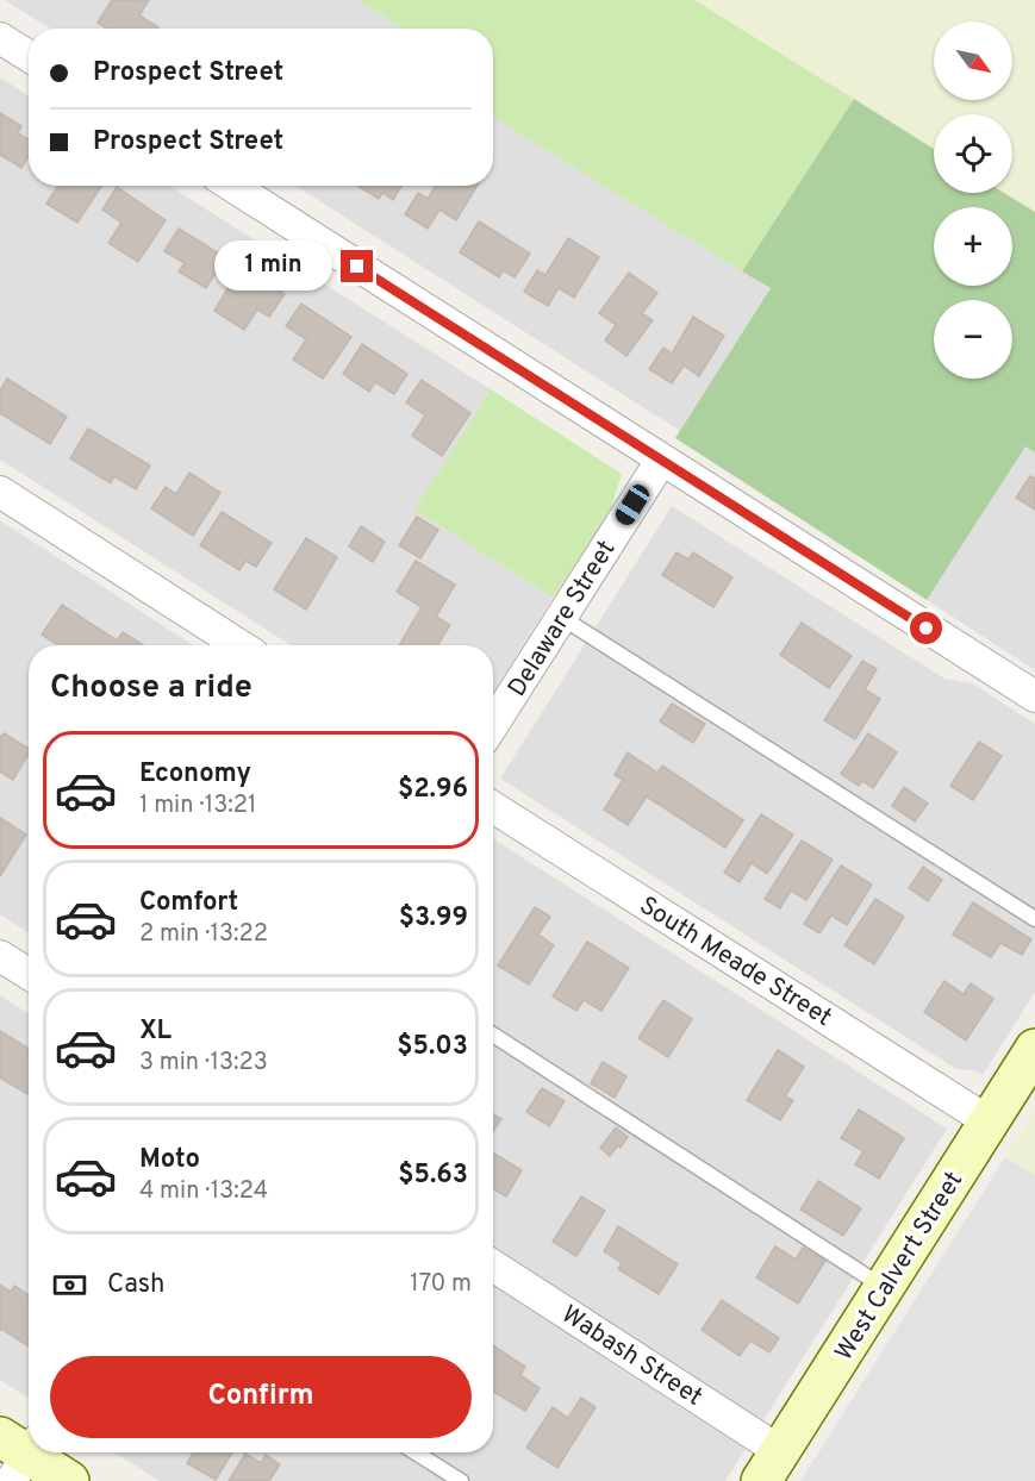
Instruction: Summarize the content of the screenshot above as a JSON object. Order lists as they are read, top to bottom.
{
  "streets": {
    "street": [
      "Delaware Street",
      "South Meade Street",
      "West Calvert Street",
      "Wabash Street"
    ]
  },
  "crossings": [
    ["South Meade Street", "West Calvert Street"],
    ["West Calvert Street", "Wabash Street"]
  ],
  "north": "bottom right",
  "page": {
    "map_buttons": ["+", "−"],
    "banner": ["Prospect Street", "Prospect Street"],
    "bubble": "1 min",
    "heading": "Choose a ride",
    "list": [
      {
        "name": "Economy",
        "note": "1 min · 13:21",
        "value": "$2.96"
      },
      {
        "name": "Comfort",
        "note": "2 min · 13:22",
        "value": "$3.99"
      },
      {
        "name": "XL",
        "note": "3 min · 13:23",
        "value": "$5.03"
      },
      {
        "name": "Moto",
        "note": "4 min · 13:24",
        "value": "$5.63"
      }
    ],
    "pay": ["Cash", "170 m"],
    "buttons": "Confirm"
  }
}
